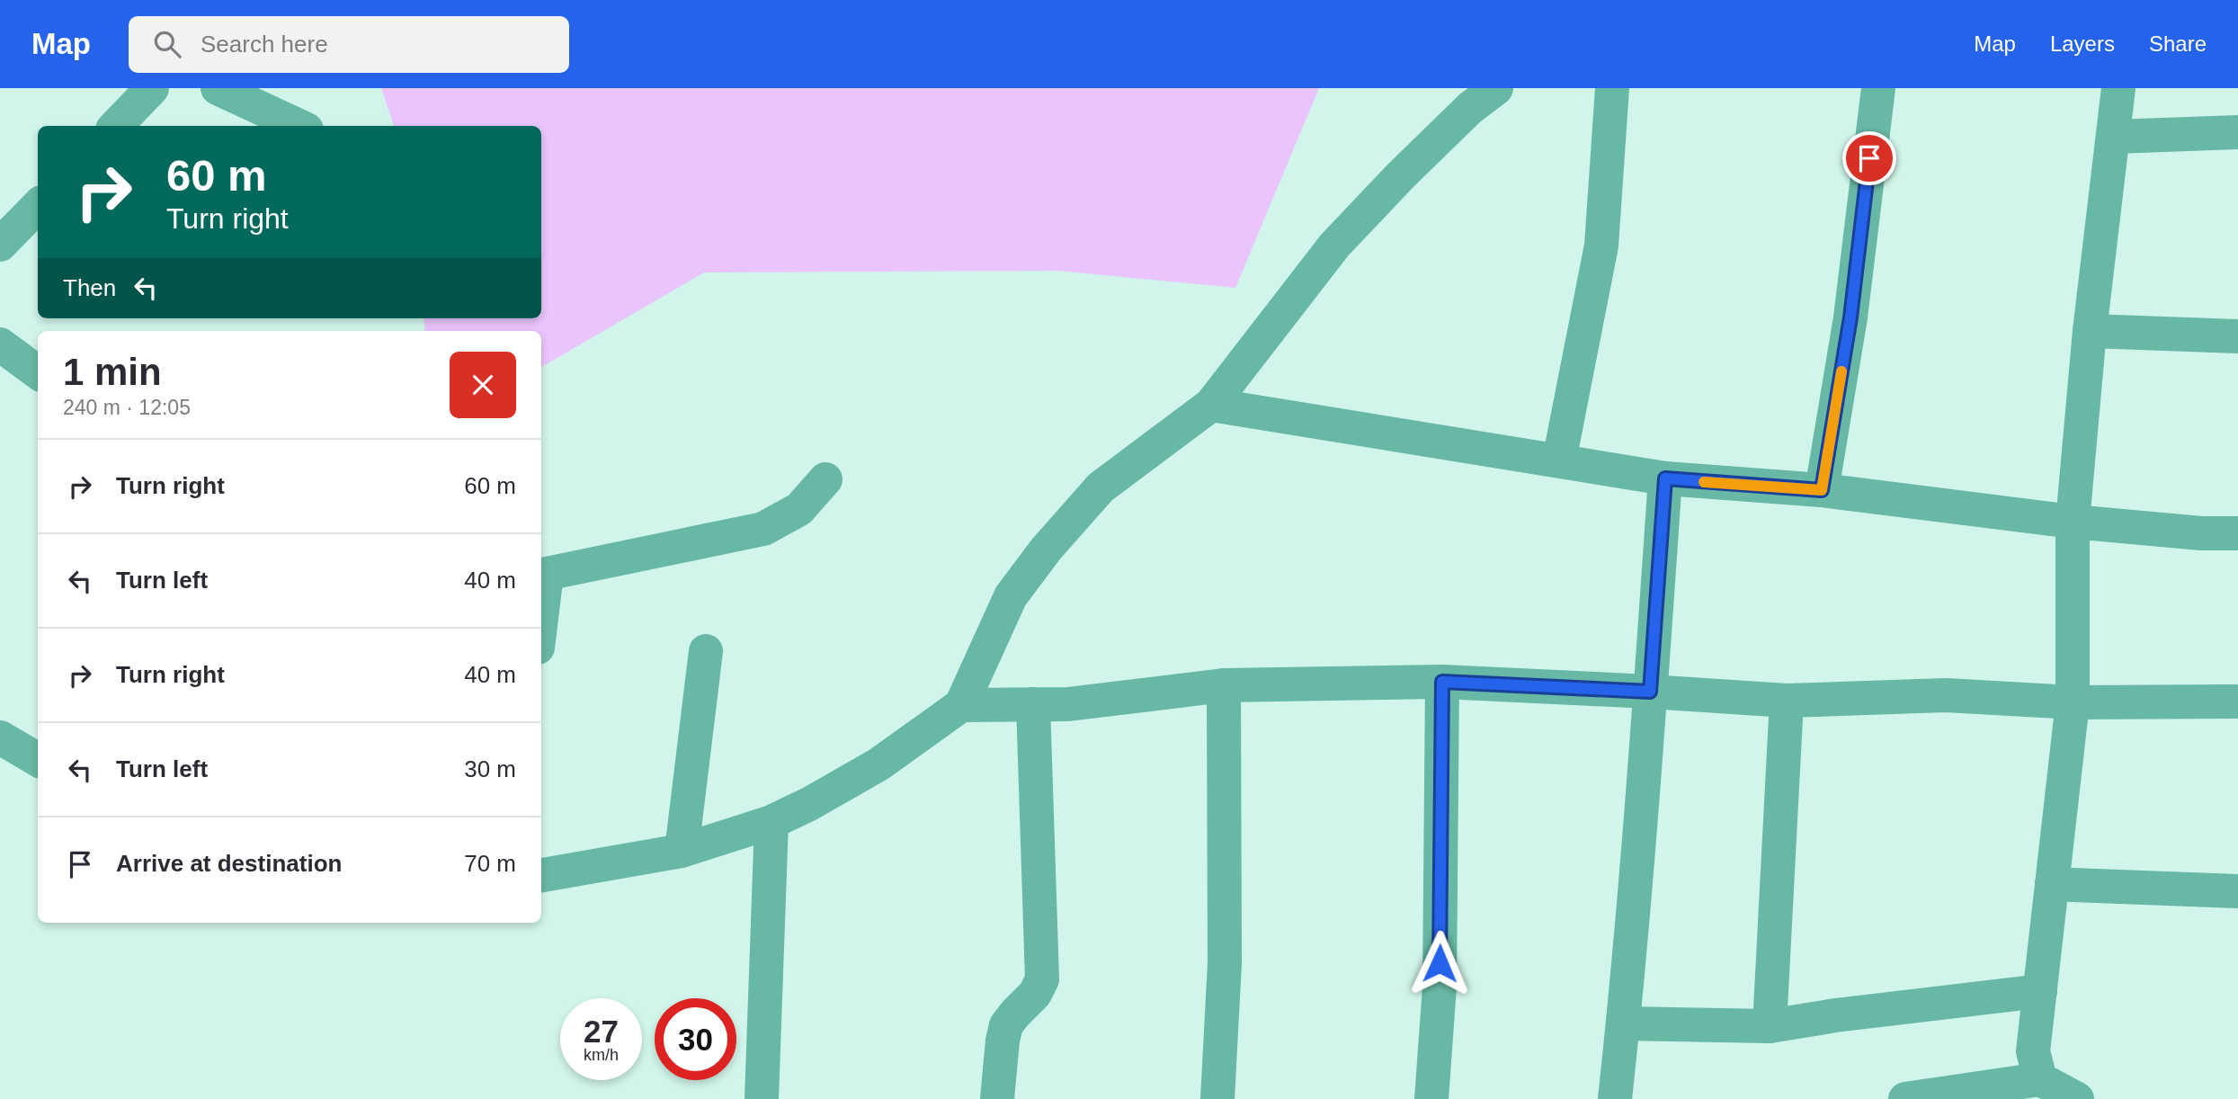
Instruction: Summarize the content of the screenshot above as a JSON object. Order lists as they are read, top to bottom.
{
  "page": {
    "header": "Map",
    "search": "Search here",
    "nav": ["Map", "Layers", "Share"],
    "turn": ["60 m", "Turn right"],
    "then": "Then",
    "heading": ["1 min", "240 m · 12:05"],
    "list": [
      {
        "name": "Turn right",
        "value": "60 m"
      },
      {
        "name": "Turn left",
        "value": "40 m"
      },
      {
        "name": "Turn right",
        "value": "40 m"
      },
      {
        "name": "Turn left",
        "value": "30 m"
      },
      {
        "name": "Arrive at destination",
        "value": "70 m"
      }
    ],
    "speed": "27 km/h",
    "limit": "30"
  }
}
